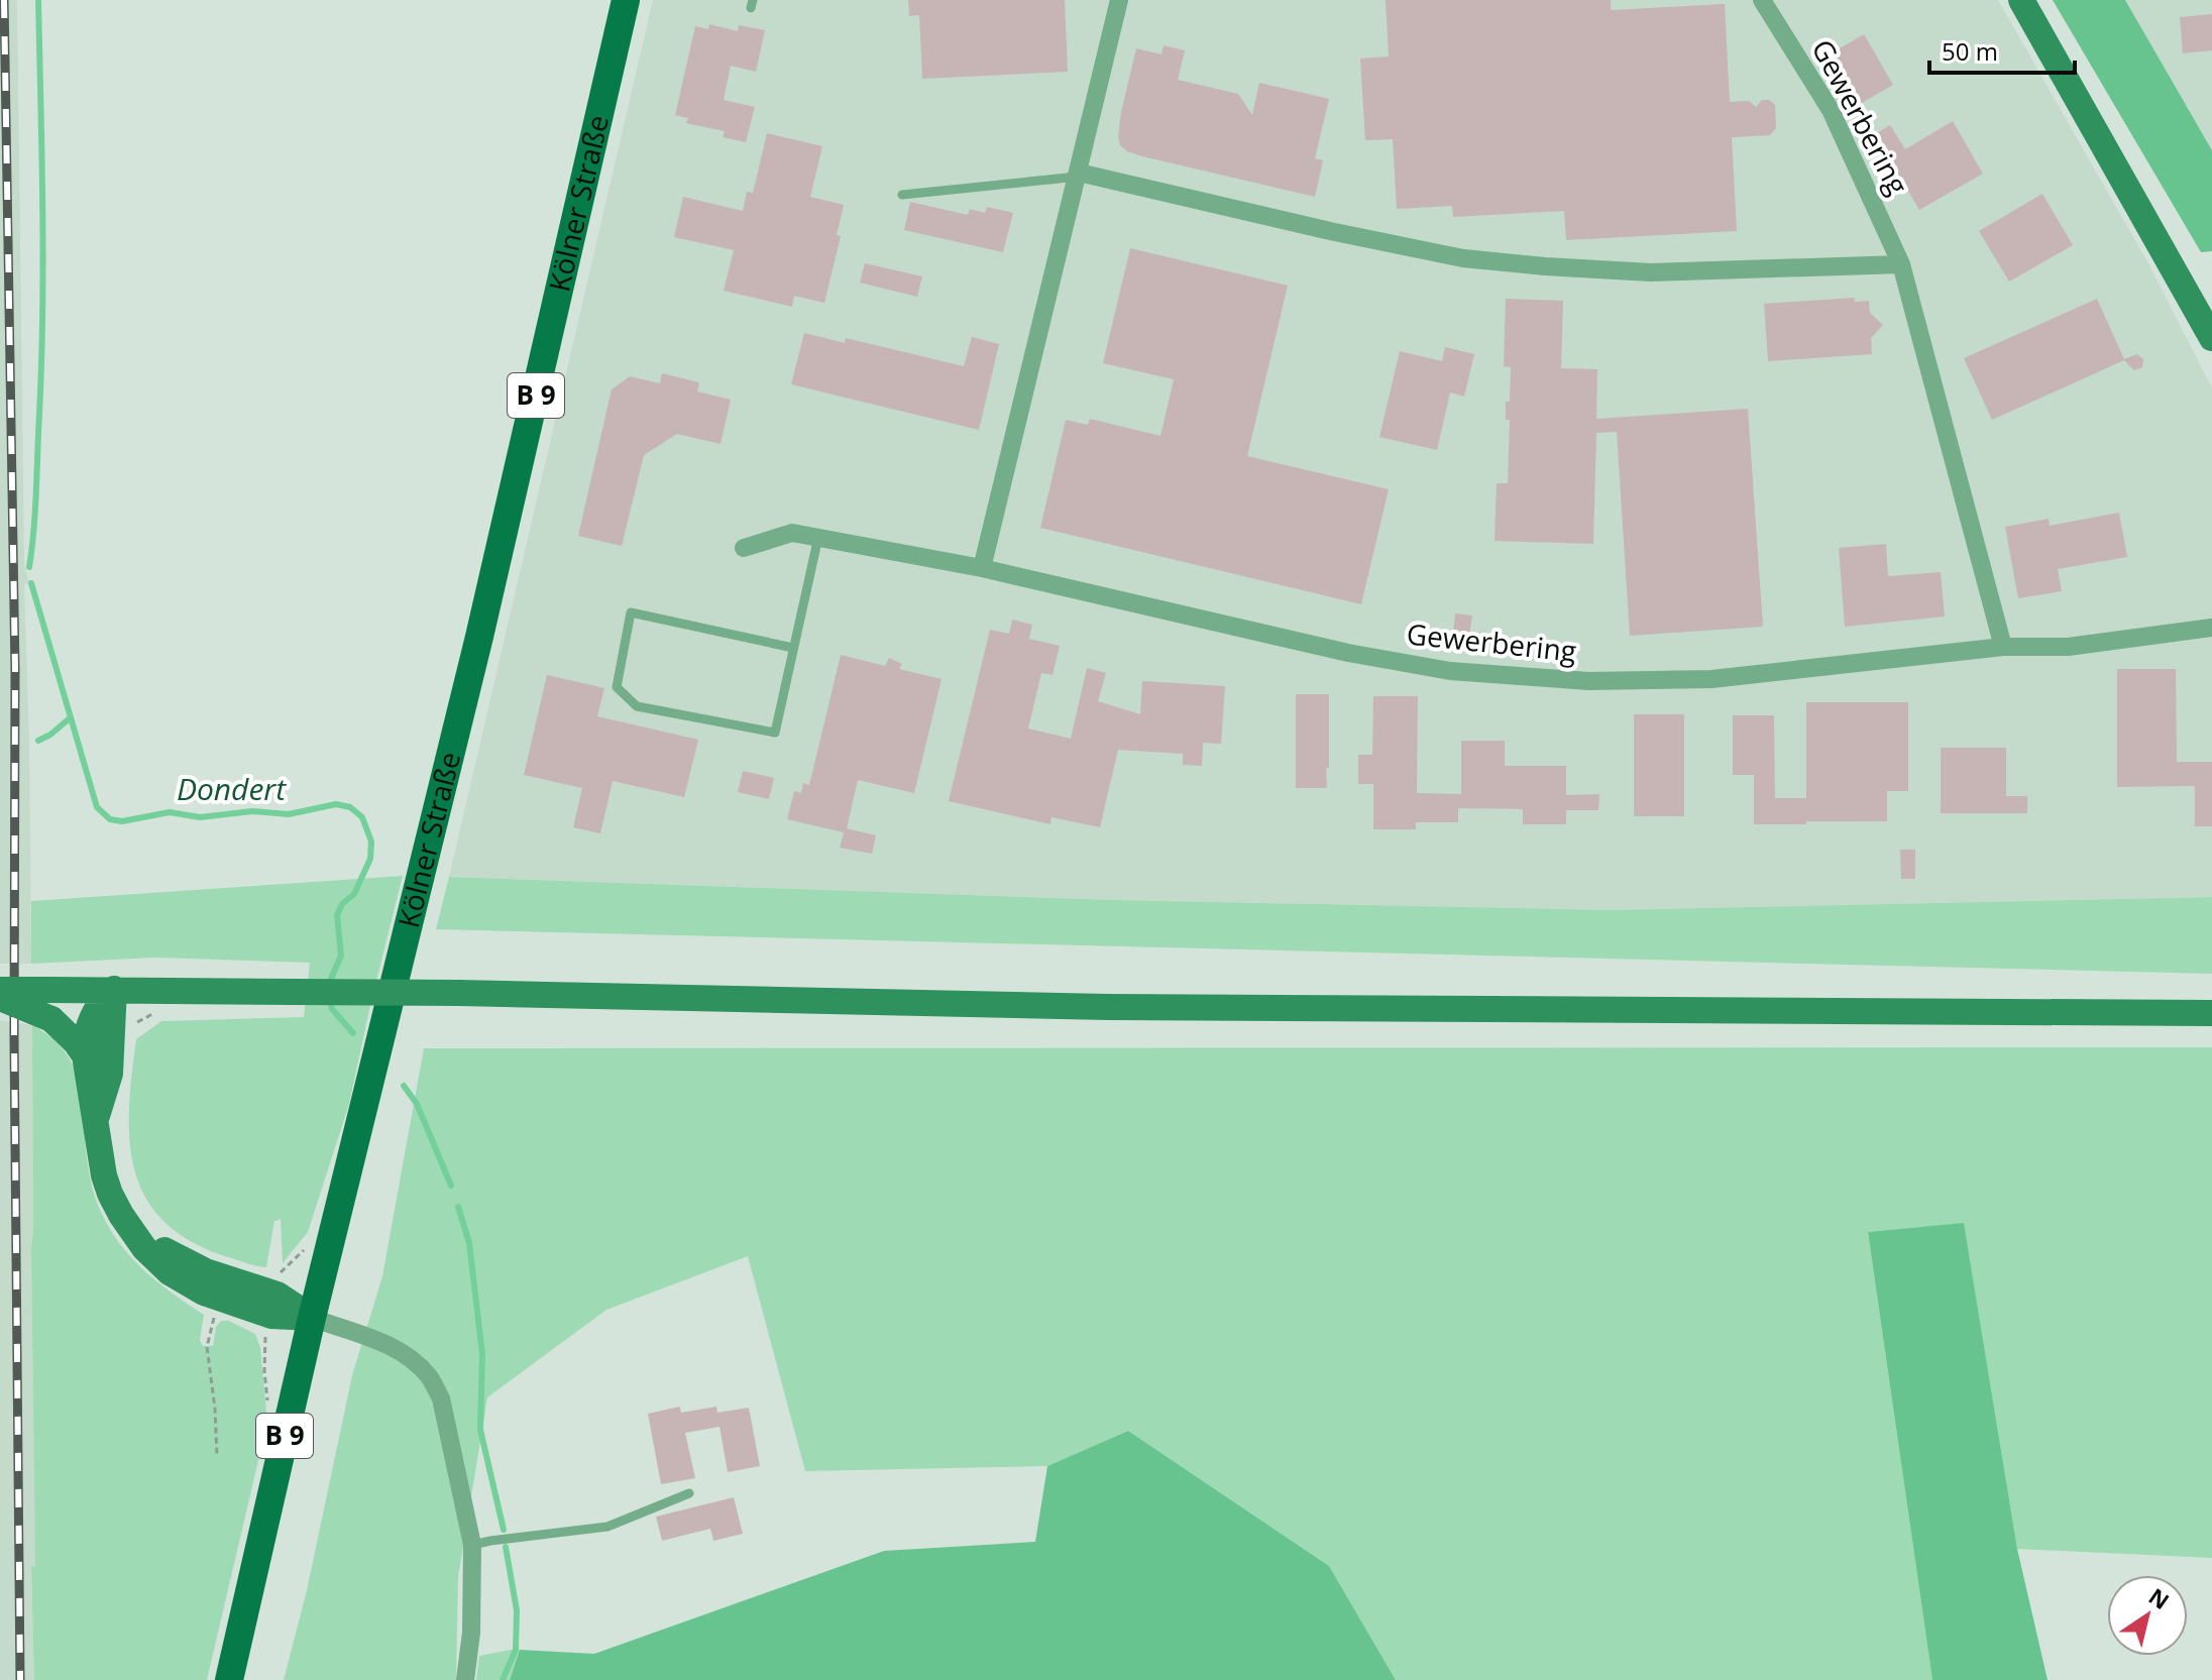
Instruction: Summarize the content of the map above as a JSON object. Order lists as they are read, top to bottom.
{
  "streets": {
    "main road": ["Kölner Straße", "B 9"],
    "street": ["Gewerbering"]
  },
  "water": ["Dondert"],
  "scale_bar": "50 m",
  "north": "top right"
}
